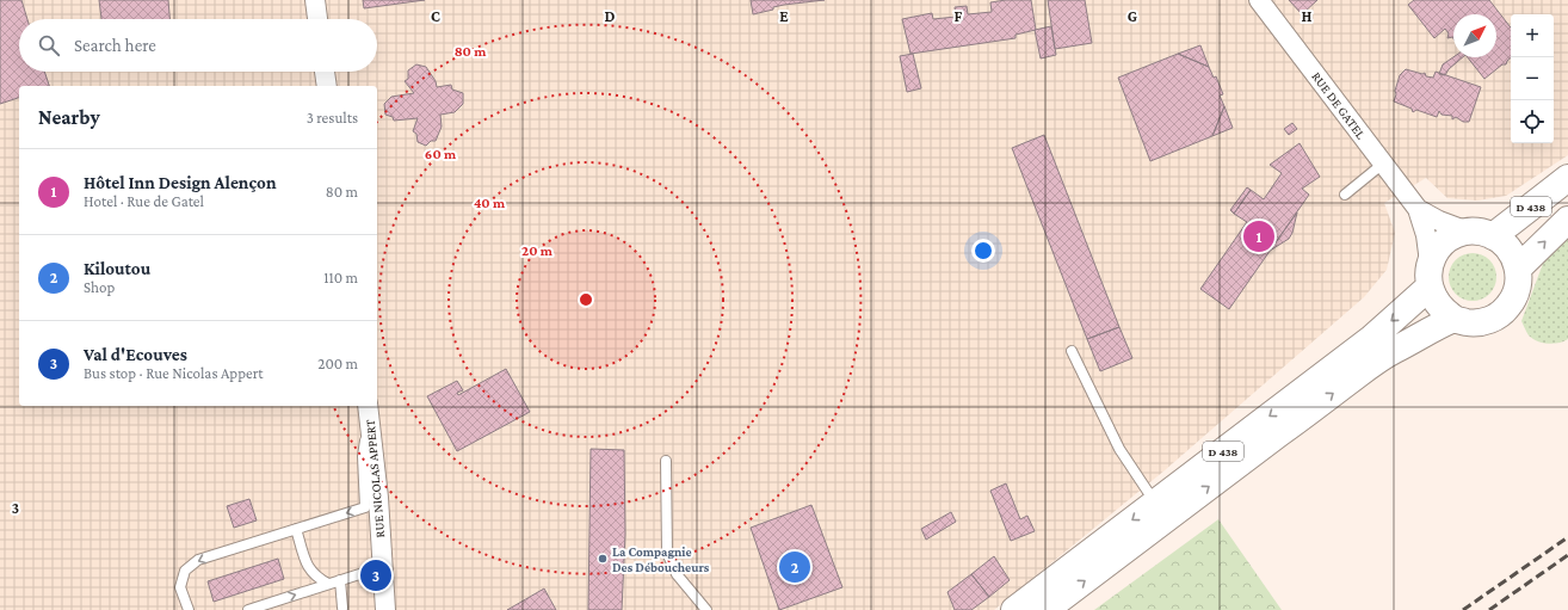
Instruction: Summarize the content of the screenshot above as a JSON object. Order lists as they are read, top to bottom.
{
  "streets": {
    "main road": ["D 438"],
    "street": ["RUE DE GATEL", "RUE NICOLAS APPERT"]
  },
  "crossings": [
    ["RUE DE GATEL", "D 438"]
  ],
  "places": ["La Compagnie Des Déboucheurs"],
  "north": "top right",
  "page": {
    "map_buttons": ["+", "−"],
    "search": "Search here",
    "heading": ["Nearby", "3 results"],
    "list": [
      {
        "mark": "1",
        "name": "Hôtel Inn Design Alençon",
        "note": "Hotel · Rue de Gatel",
        "value": "80 m"
      },
      {
        "mark": "2",
        "name": "Kiloutou",
        "note": "Shop",
        "value": "110 m"
      },
      {
        "mark": "3",
        "name": "Val d'Ecouves",
        "note": "Bus stop · Rue Nicolas Appert",
        "value": "200 m"
      }
    ],
    "pins": ["1", "2", "3"]
  },
  "grid": {
    "columns": [
      "C",
      "D",
      "E",
      "F",
      "G",
      "H"
    ],
    "rows": ["3"]
  },
  "rings": [
    "80 m",
    "60 m",
    "40 m",
    "20 m"
  ]
}
